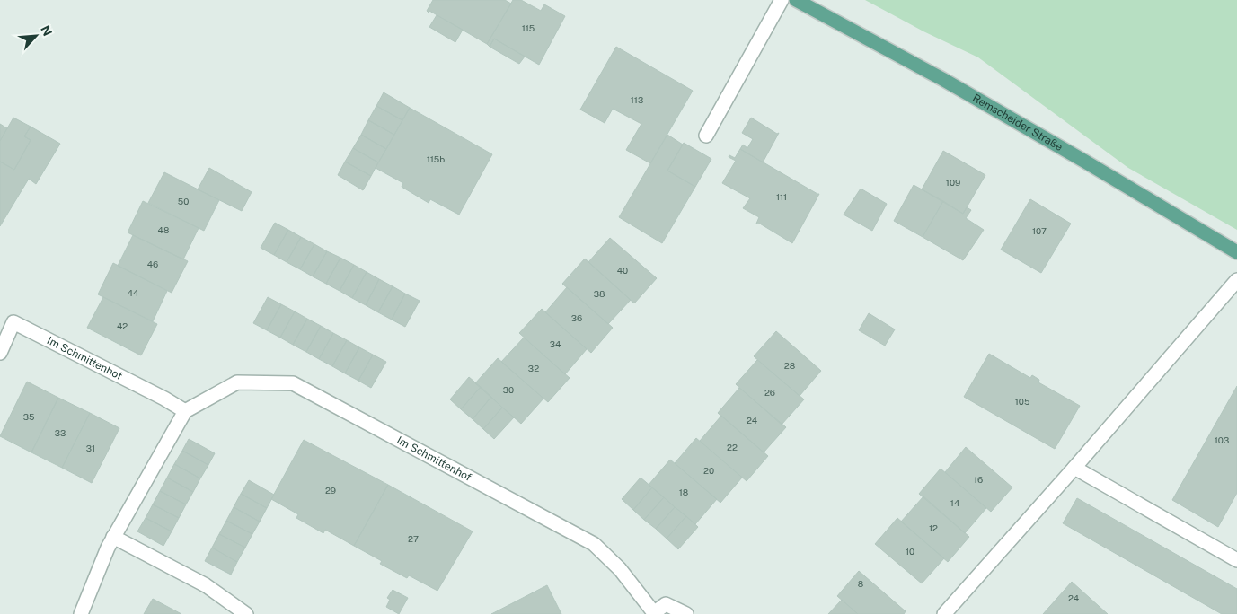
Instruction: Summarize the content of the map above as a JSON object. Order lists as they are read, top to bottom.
{
  "streets": {
    "main road": ["Remscheider Straße"],
    "street": ["Im Schmittenhof"]
  },
  "house_numbers": [
    "115",
    "113",
    "115b",
    "109",
    "111",
    "50",
    "48",
    "107",
    "46",
    "40",
    "44",
    "38",
    "36",
    "42",
    "34",
    "28",
    "32",
    "30",
    "26",
    "105",
    "35",
    "24",
    "33",
    "103",
    "22",
    "31",
    "20",
    "16",
    "29",
    "18",
    "14",
    "12",
    "27",
    "10",
    "8",
    "24"
  ],
  "north": "top right"
}
